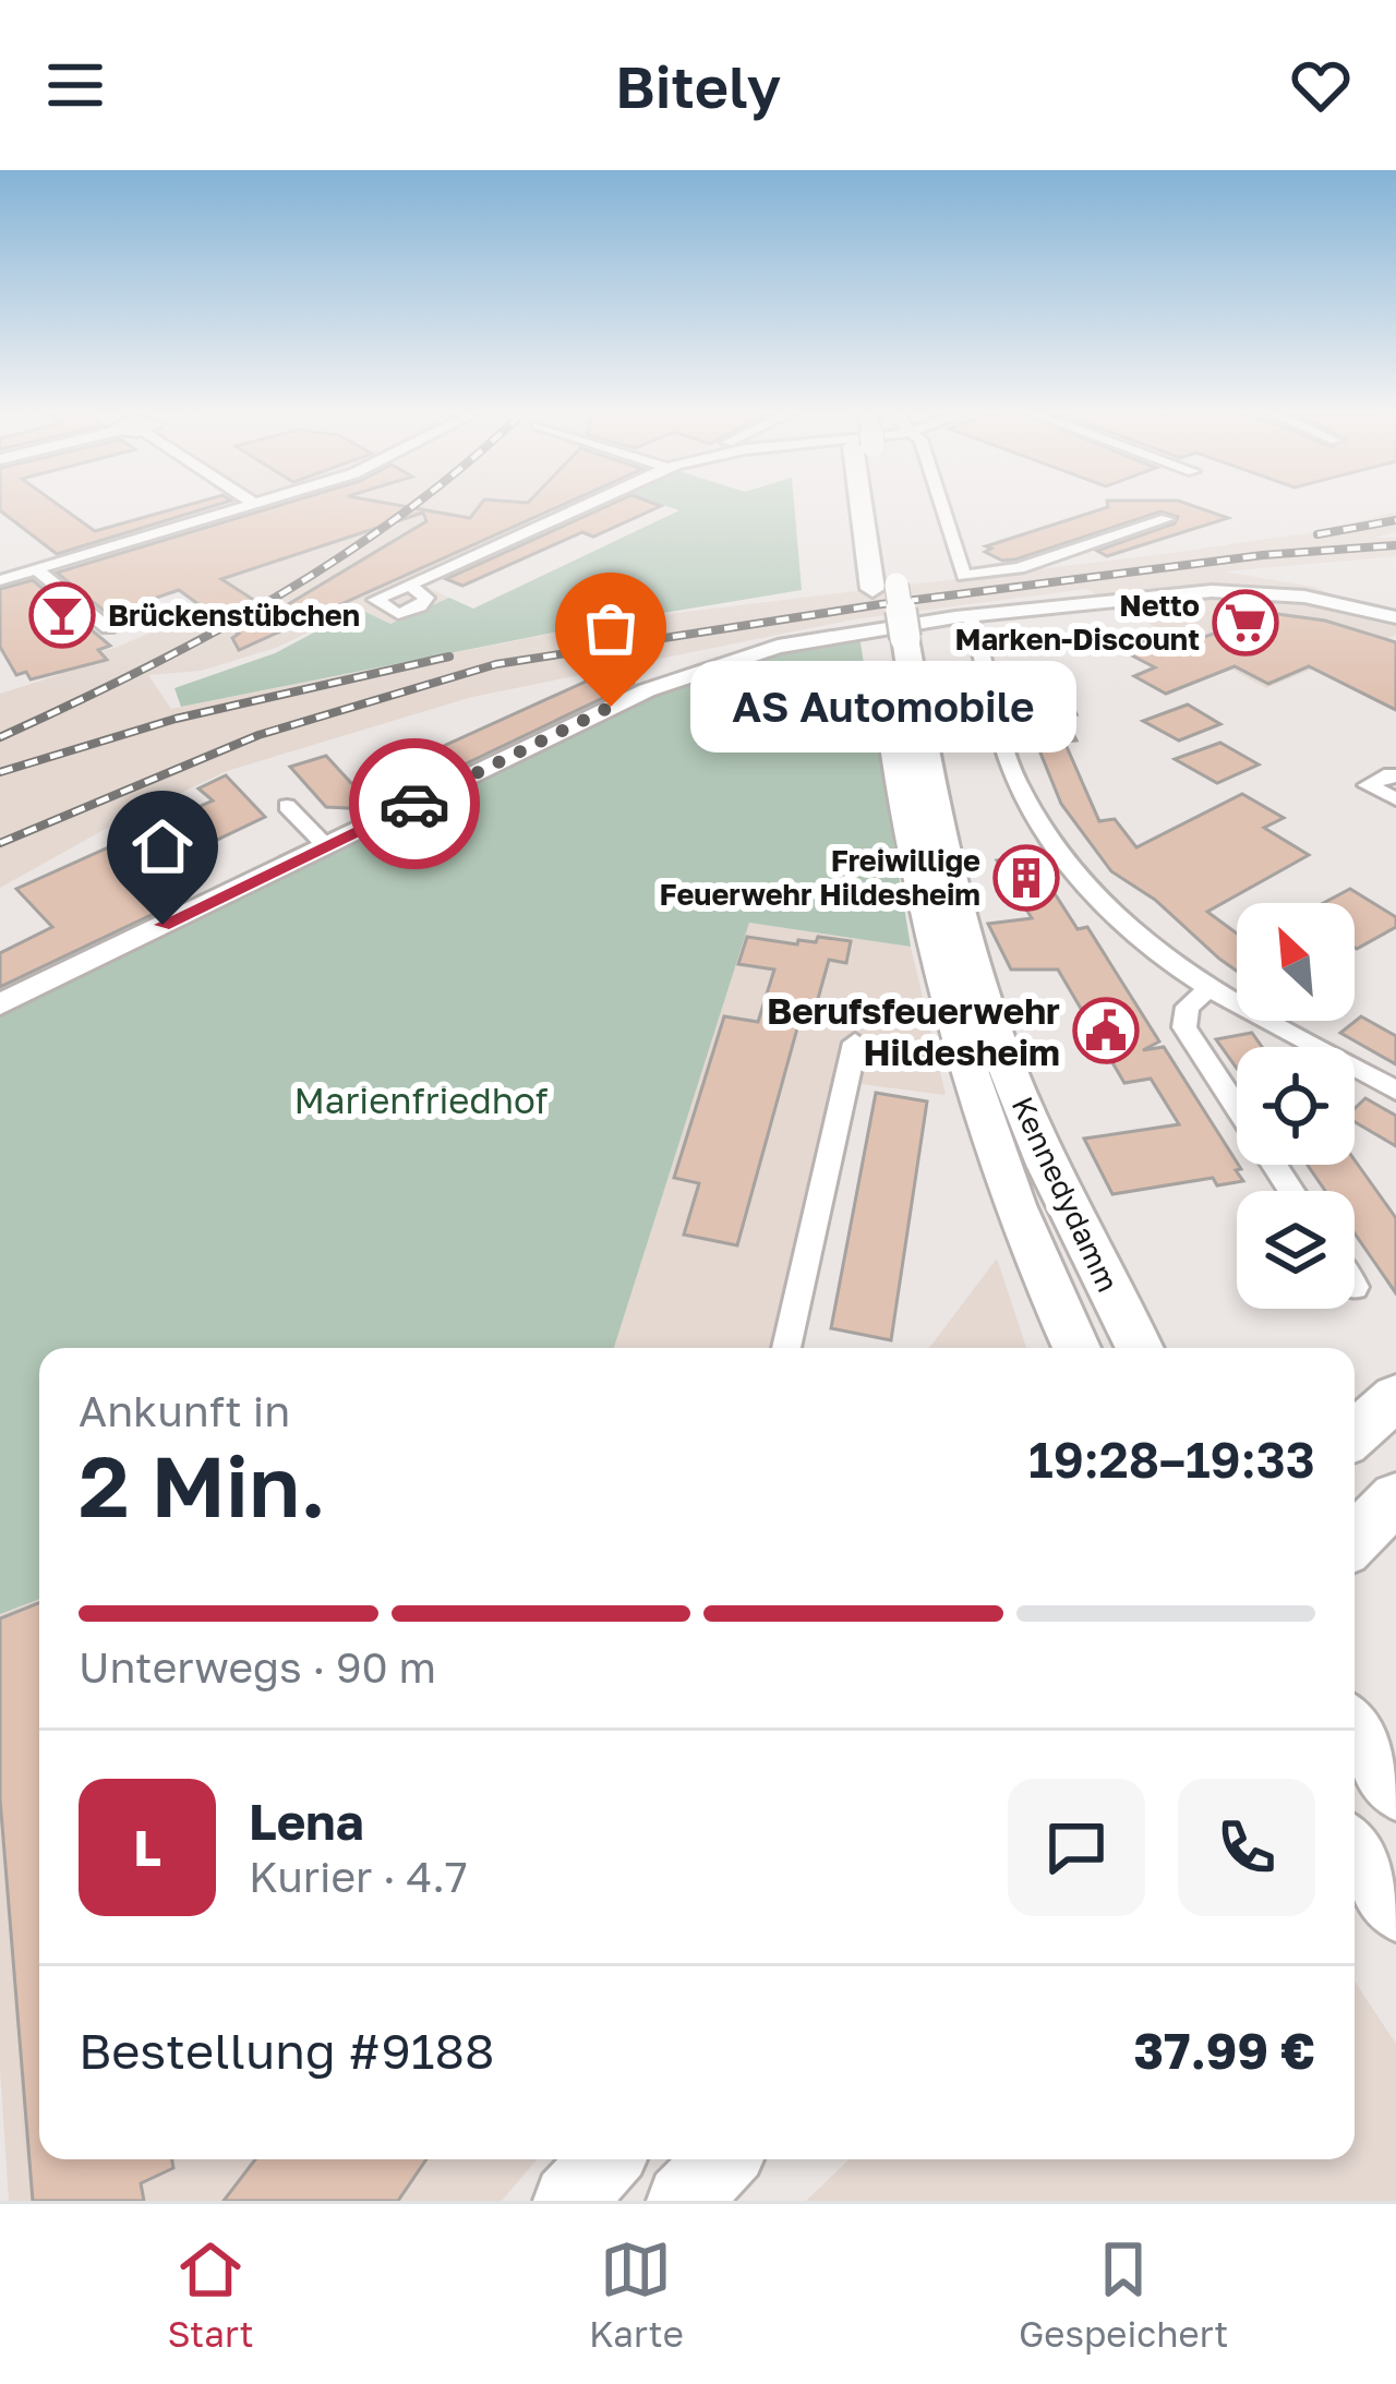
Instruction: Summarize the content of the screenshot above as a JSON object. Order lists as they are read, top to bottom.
{
  "streets": {
    "main road": ["Kennedydamm"]
  },
  "parks": ["Marienfriedhof"],
  "places": {
    "bar": ["Brückenstübchen"],
    "supermarket": ["Netto Marken-Discount"],
    "other": ["AS Automobile"],
    "building": ["Freiwillige Feuerwehr Hildesheim"],
    "public building": ["Berufsfeuerwehr Hildesheim"]
  },
  "north": "top left",
  "page": {
    "header": "Bitely",
    "bubble": "AS Automobile",
    "heading": ["2 Min.", "Ankunft in", "19:28–19:33"],
    "panel": [
      "Lena",
      "Kurier · 4.7",
      "Bestellung #9188",
      "37.99 €"
    ],
    "bar": "Unterwegs · 90 m",
    "round": "L",
    "tabs": ["Start", "Karte", "Gespeichert"]
  }
}
